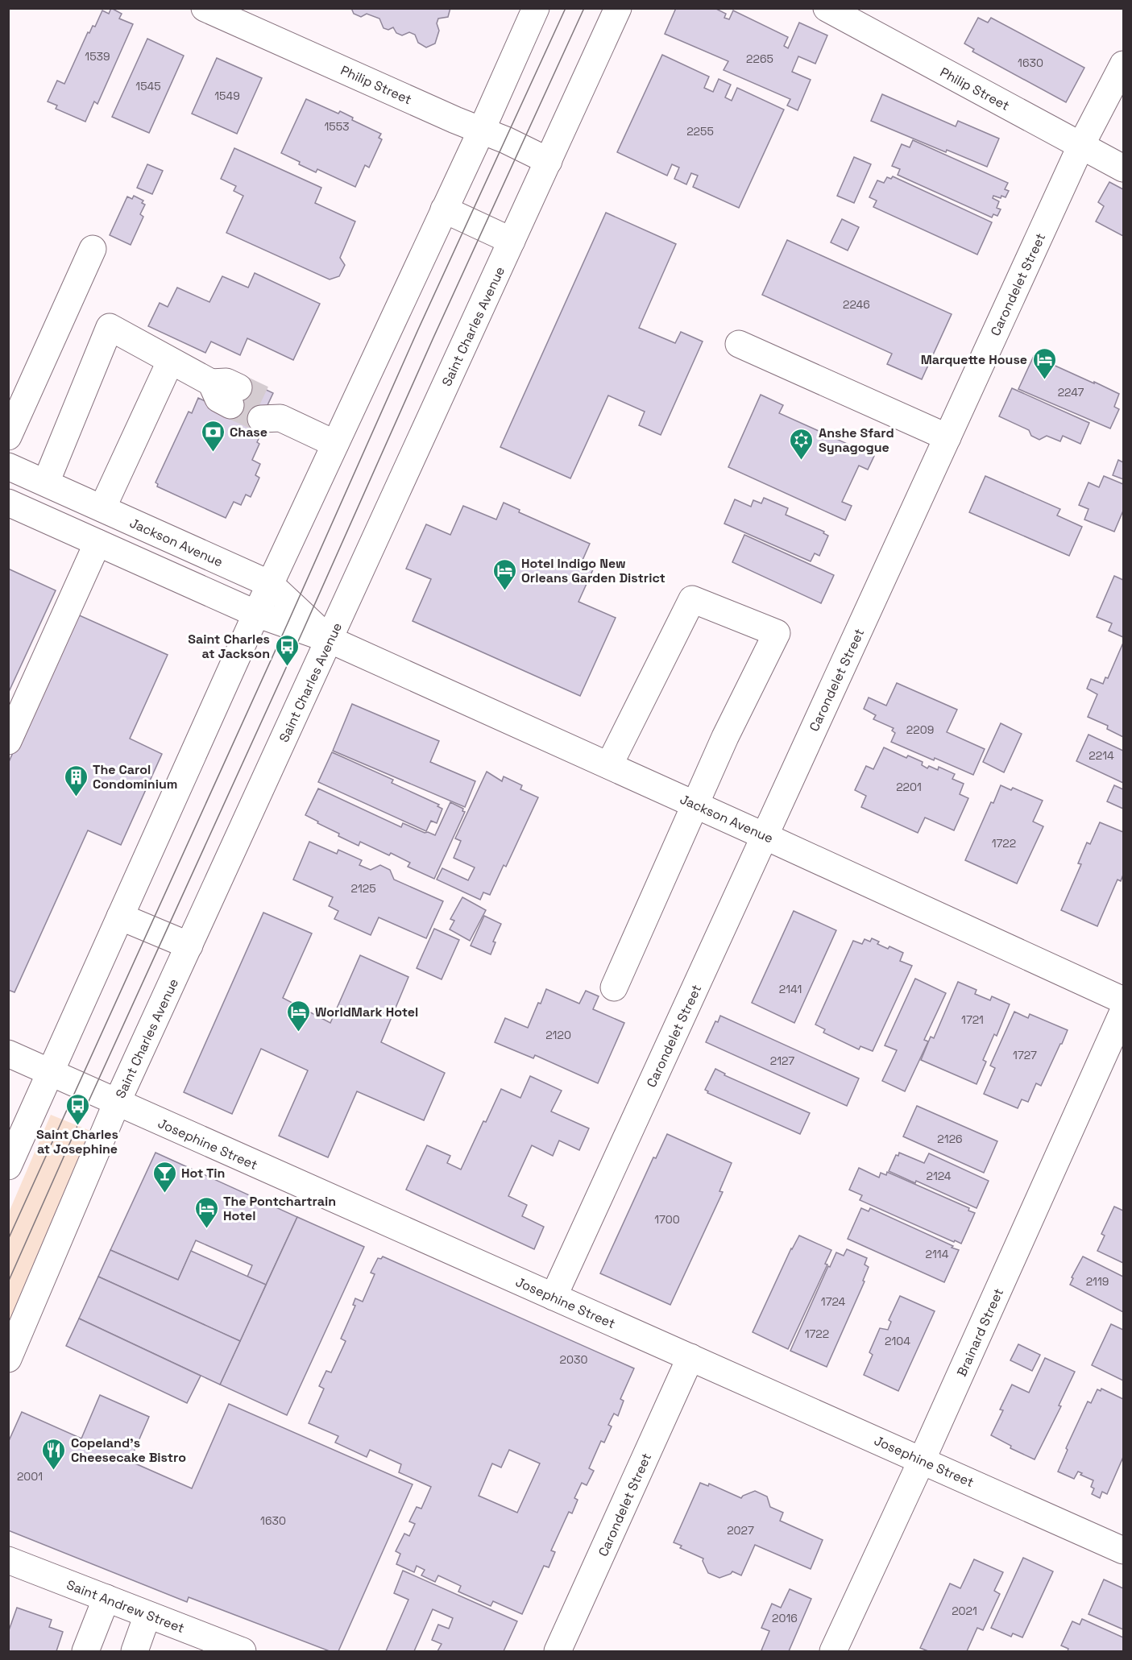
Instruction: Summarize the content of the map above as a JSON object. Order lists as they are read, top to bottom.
{
  "streets": {
    "street": [
      "Philip Street",
      "Carondelet Street",
      "Saint Charles Avenue",
      "Jackson Avenue",
      "Josephine Street",
      "Brainard Street",
      "Saint Andrew Street"
    ]
  },
  "crossings": [
    ["Philip Street", "Carondelet Street"],
    ["Philip Street", "Saint Charles Avenue"],
    ["Carondelet Street", "Jackson Avenue"],
    ["Carondelet Street", "Josephine Street"],
    ["Saint Charles Avenue", "Jackson Avenue"],
    ["Saint Charles Avenue", "Josephine Street"],
    ["Josephine Street", "Brainard Street"]
  ],
  "places": {
    "hotel": [
      "Marquette House",
      "Hotel Indigo New Orleans Garden District",
      "WorldMark Hotel",
      "The Pontchartrain Hotel"
    ],
    "bank": ["Chase"],
    "synagogue": ["Anshe Sfard Synagogue"],
    "bus stop": ["Saint Charles at Jackson", "Saint Charles at Josephine"],
    "building": ["The Carol Condominium"],
    "bar": ["Hot Tin"],
    "restaurant": ["Copeland's Cheesecake Bistro"]
  },
  "house_numbers": [
    "1539",
    "2265",
    "1630",
    "1545",
    "1549",
    "1553",
    "2255",
    "2246",
    "2247",
    "2209",
    "2214",
    "2201",
    "1722",
    "2125",
    "2141",
    "1721",
    "2120",
    "1727",
    "2127",
    "2126",
    "2124",
    "1700",
    "2114",
    "2119",
    "1724",
    "1722",
    "2104",
    "2030",
    "2001",
    "1630",
    "2027",
    "2021",
    "2016"
  ]
}
